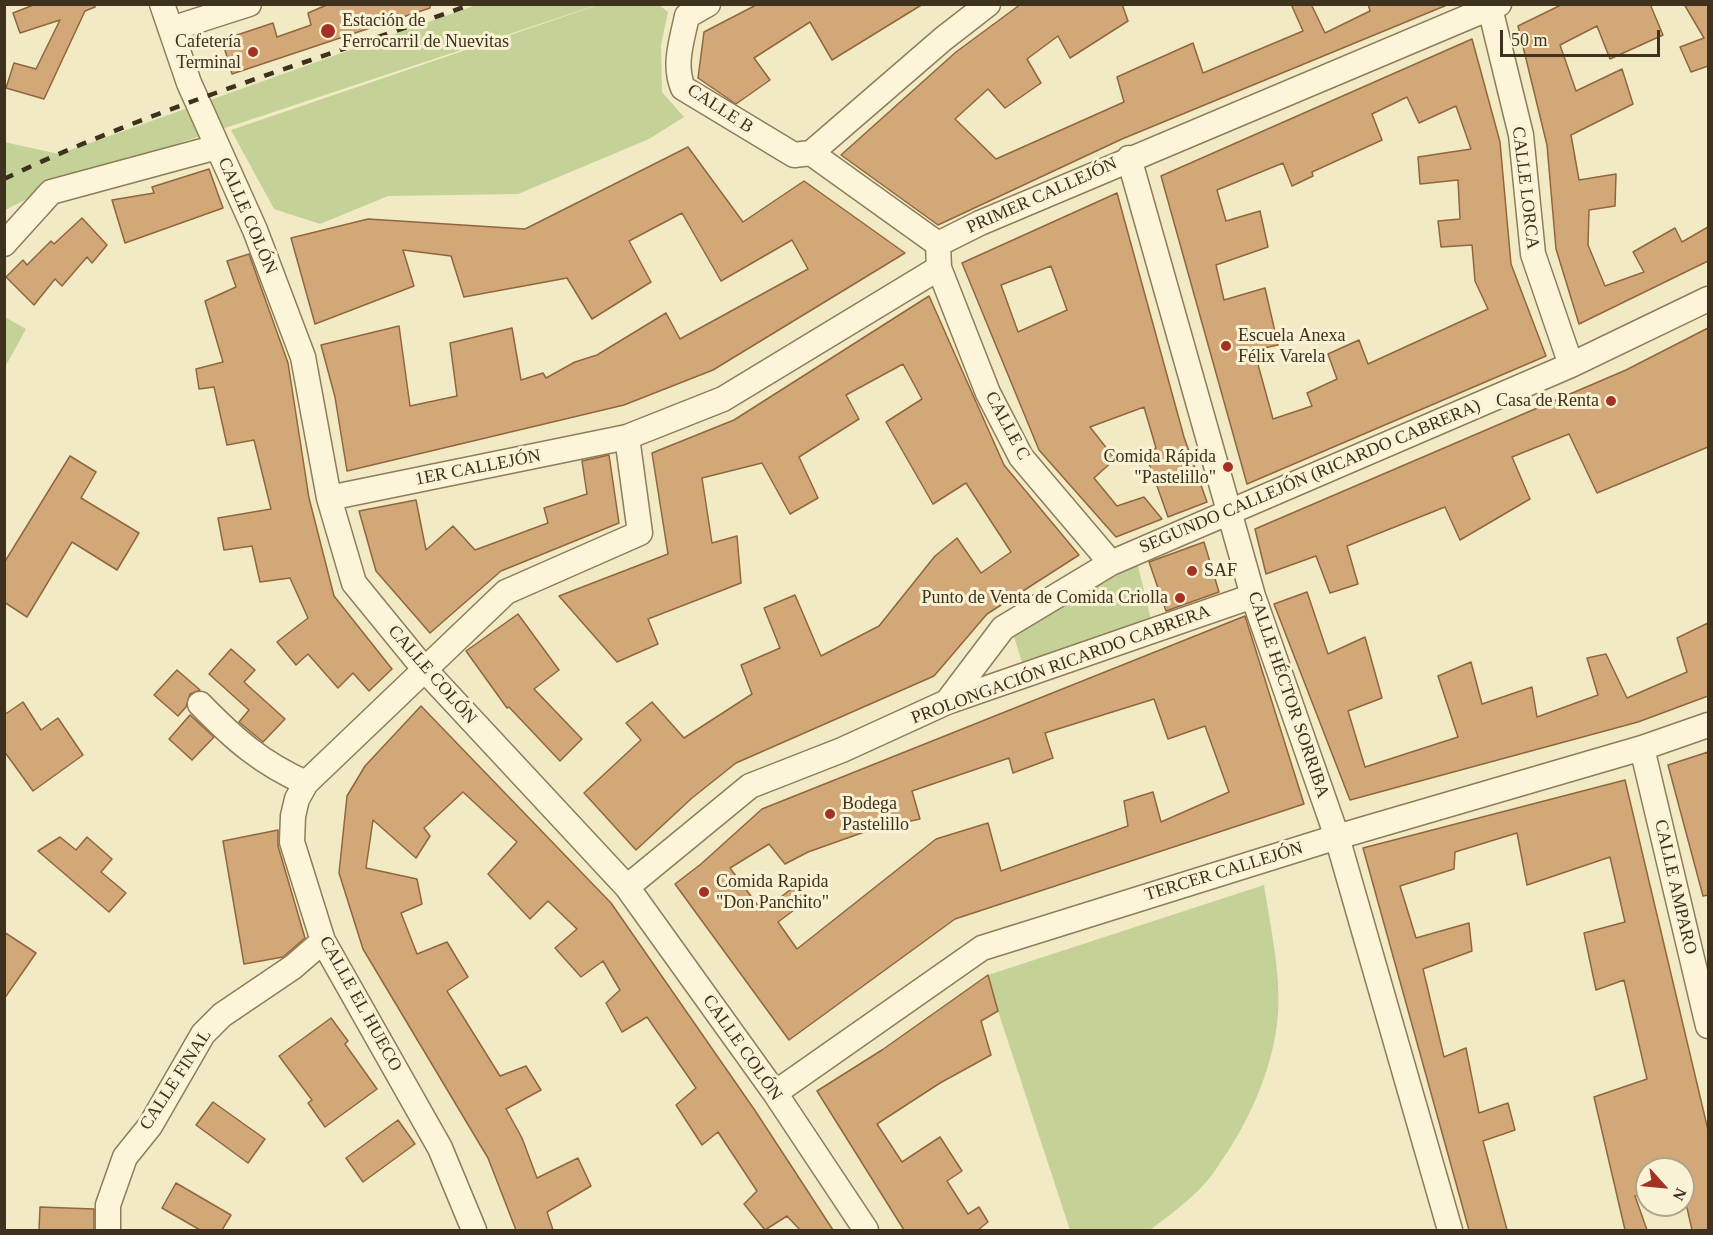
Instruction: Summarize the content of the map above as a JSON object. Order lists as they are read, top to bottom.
{
  "streets": {
    "street": [
      "CALLE B",
      "CALLE LORCA",
      "PRIMER CALLEJÓN",
      "CALLE COLÓN",
      "CALLE C",
      "1ER CALLEJÓN",
      "SEGUNDO CALLEJÓN (RICARDO CABRERA)",
      "PROLONGACIÓN RICARDO CABRERA",
      "CALLE HÉCTOR SORRIBA",
      "TERCER CALLEJÓN",
      "CALLE AMPARO",
      "CALLE EL HUECO",
      "CALLE FINAL"
    ]
  },
  "crossings": [
    ["CALLE LORCA", "PRIMER CALLEJÓN"],
    ["CALLE LORCA", "SEGUNDO CALLEJÓN (RICARDO CABRERA)"],
    ["PRIMER CALLEJÓN", "CALLE C"],
    ["PRIMER CALLEJÓN", "1ER CALLEJÓN"],
    ["PRIMER CALLEJÓN", "CALLE HÉCTOR SORRIBA"],
    ["PRIMER CALLEJÓN", "CALLE EL HUECO"],
    ["CALLE COLÓN", "1ER CALLEJÓN"],
    ["CALLE COLÓN", "PROLONGACIÓN RICARDO CABRERA"],
    ["CALLE COLÓN", "TERCER CALLEJÓN"],
    ["CALLE COLÓN", "CALLE EL HUECO"],
    ["CALLE C", "SEGUNDO CALLEJÓN (RICARDO CABRERA)"],
    ["1ER CALLEJÓN", "CALLE EL HUECO"],
    ["SEGUNDO CALLEJÓN (RICARDO CABRERA)", "PROLONGACIÓN RICARDO CABRERA"],
    ["SEGUNDO CALLEJÓN (RICARDO CABRERA)", "CALLE HÉCTOR SORRIBA"],
    ["PROLONGACIÓN RICARDO CABRERA", "CALLE HÉCTOR SORRIBA"],
    ["CALLE HÉCTOR SORRIBA", "TERCER CALLEJÓN"],
    ["TERCER CALLEJÓN", "CALLE AMPARO"],
    ["CALLE EL HUECO", "CALLE FINAL"]
  ],
  "places": [
    "Estación de Ferrocarril de Nuevitas",
    "Cafetería Terminal",
    "Escuela Anexa Félix Varela",
    "Casa de Renta",
    "Comida Rápida \"Pastelillo\"",
    "SAF",
    "Punto de Venta de Comida Criolla",
    "Bodega Pastelillo",
    "Comida Rapida \"Don Panchito\""
  ],
  "scale_bar": "50 m",
  "north": "bottom right"
}
